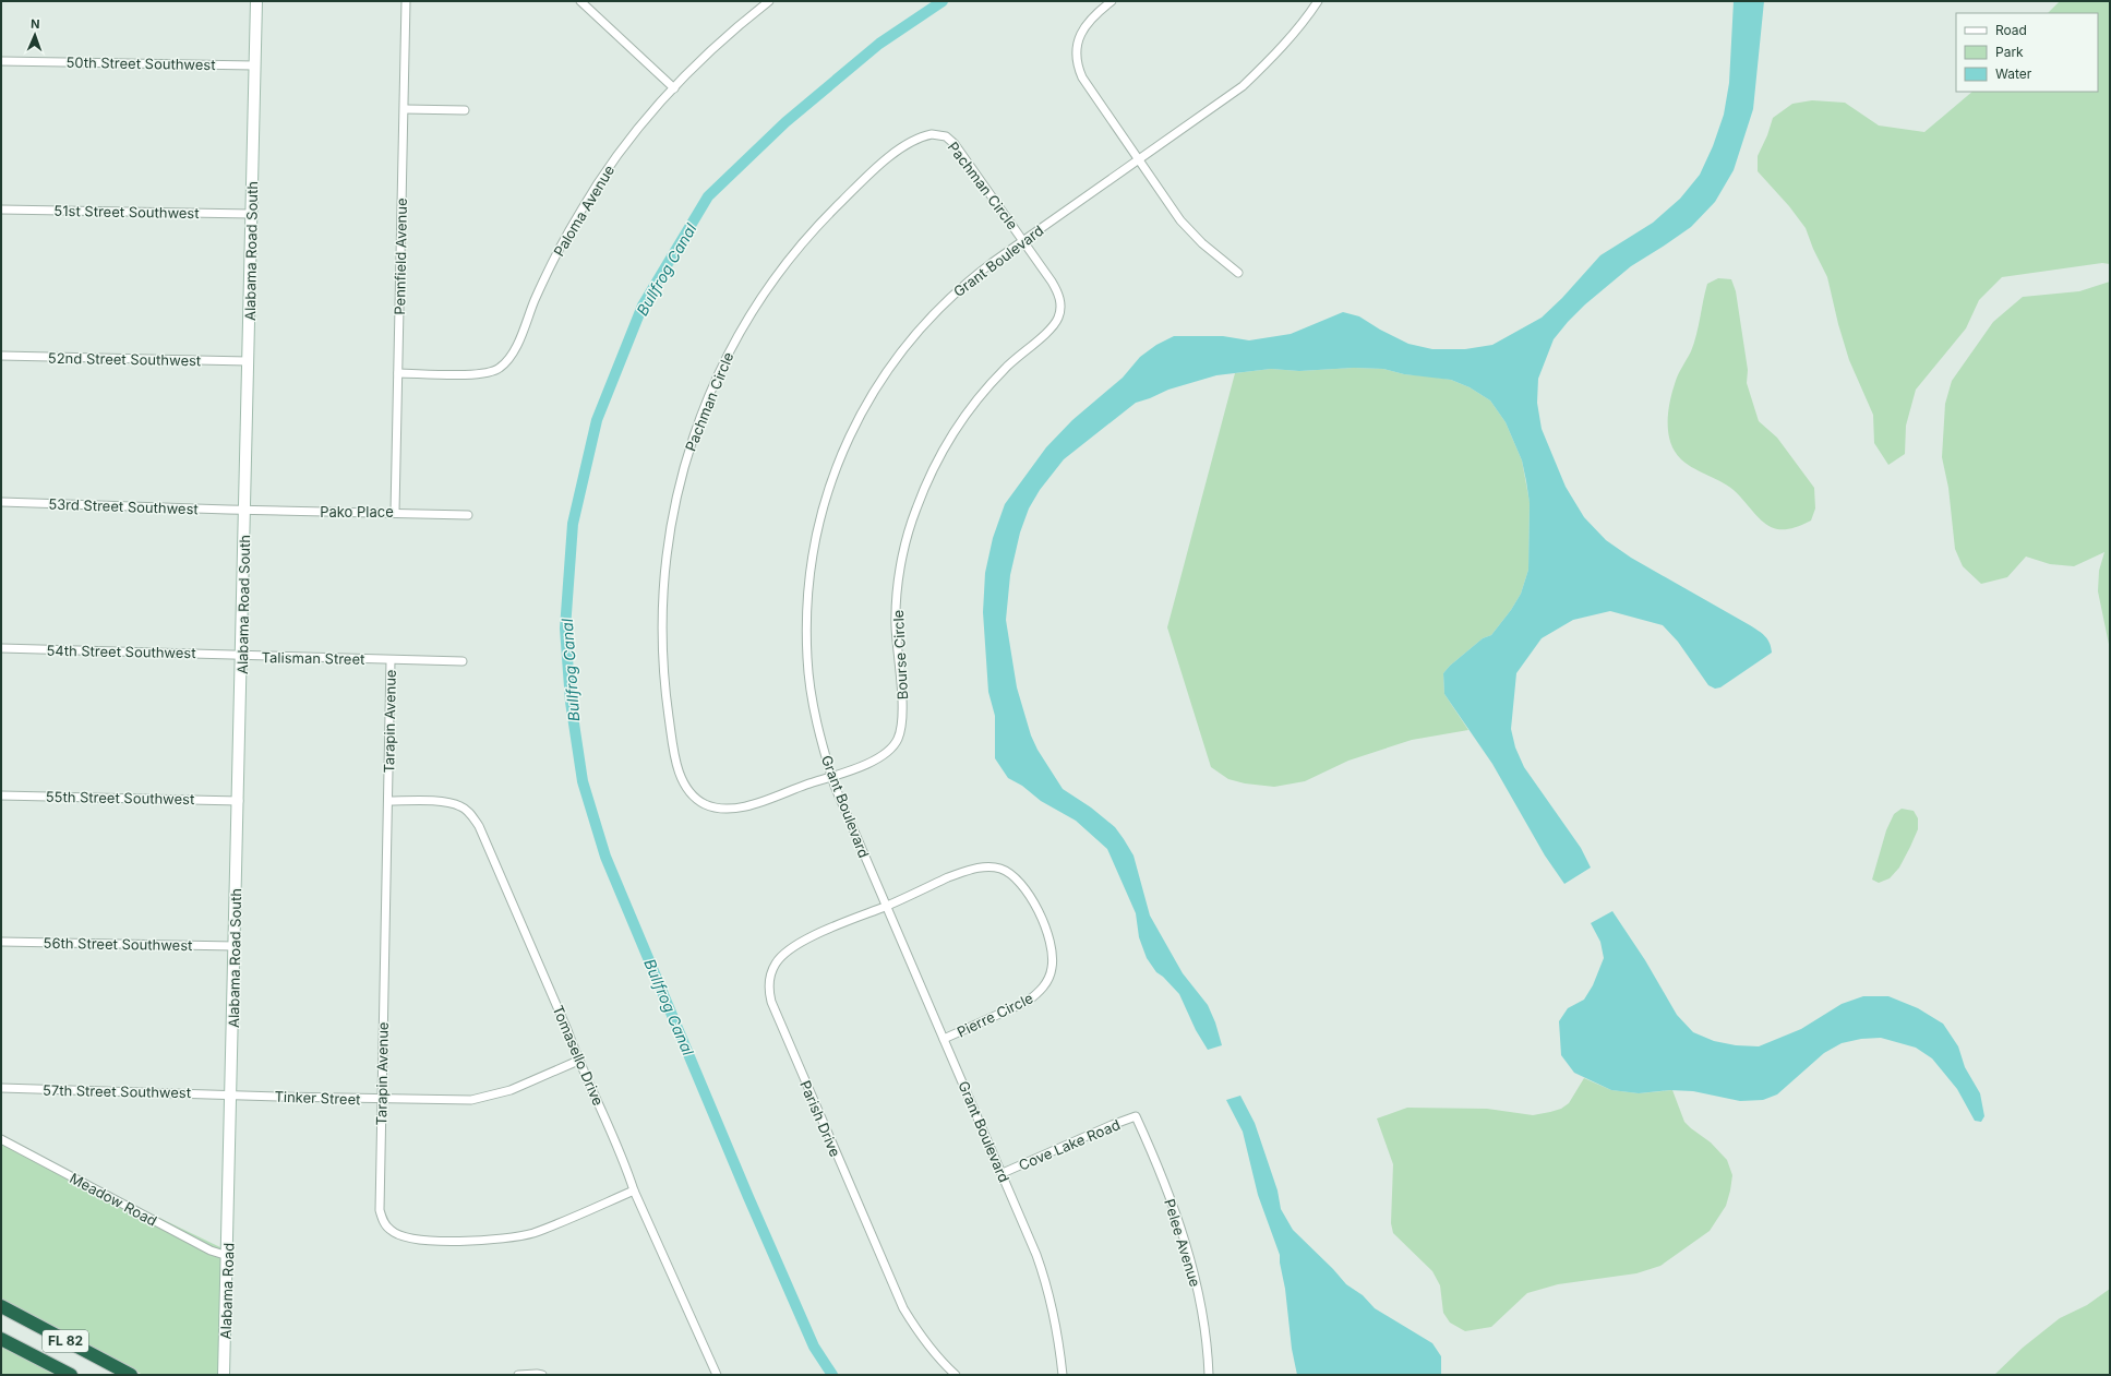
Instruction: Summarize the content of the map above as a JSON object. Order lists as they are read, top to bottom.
{
  "streets": {
    "highway": ["FL 82"],
    "street": [
      "50th Street Southwest",
      "Pachman Circle",
      "Paloma Avenue",
      "51st Street Southwest",
      "Alabama Road South",
      "Pennfield Avenue",
      "Grant Boulevard",
      "52nd Street Southwest",
      "53rd Street Southwest",
      "Pako Place",
      "54th Street Southwest",
      "Bourse Circle",
      "Talisman Street",
      "Tarapin Avenue",
      "55th Street Southwest",
      "56th Street Southwest",
      "Pierre Circle",
      "Tomasello Drive",
      "57th Street Southwest",
      "Tinker Street",
      "Parish Drive",
      "Cove Lake Road",
      "Meadow Road",
      "Pelee Avenue",
      "Alabama Road"
    ]
  },
  "crossings": [
    ["50th Street Southwest", "Alabama Road South"],
    ["Pachman Circle", "Grant Boulevard"],
    ["Pachman Circle", "Bourse Circle"],
    ["Paloma Avenue", "Pennfield Avenue"],
    ["51st Street Southwest", "Alabama Road South"],
    ["Alabama Road South", "52nd Street Southwest"],
    ["Alabama Road South", "53rd Street Southwest"],
    ["Alabama Road South", "Pako Place"],
    ["Alabama Road South", "54th Street Southwest"],
    ["Alabama Road South", "Talisman Street"],
    ["Alabama Road South", "55th Street Southwest"],
    ["Alabama Road South", "56th Street Southwest"],
    ["Alabama Road South", "57th Street Southwest"],
    ["Alabama Road South", "Tinker Street"],
    ["Alabama Road South", "Alabama Road"],
    ["Pennfield Avenue", "Pako Place"],
    ["Grant Boulevard", "Bourse Circle"],
    ["Grant Boulevard", "Pierre Circle"],
    ["Grant Boulevard", "Parish Drive"],
    ["Grant Boulevard", "Cove Lake Road"],
    ["53rd Street Southwest", "Pako Place"],
    ["54th Street Southwest", "Talisman Street"],
    ["Talisman Street", "Tarapin Avenue"],
    ["Tarapin Avenue", "Tomasello Drive"],
    ["Tarapin Avenue", "Tinker Street"],
    ["Pierre Circle", "Parish Drive"],
    ["Tomasello Drive", "Tinker Street"],
    ["57th Street Southwest", "Tinker Street"],
    ["Cove Lake Road", "Pelee Avenue"],
    ["Meadow Road", "Alabama Road"]
  ],
  "water": ["Bullfrog Canal"],
  "legend": ["Road", "Park", "Water"],
  "north": "top"
}
